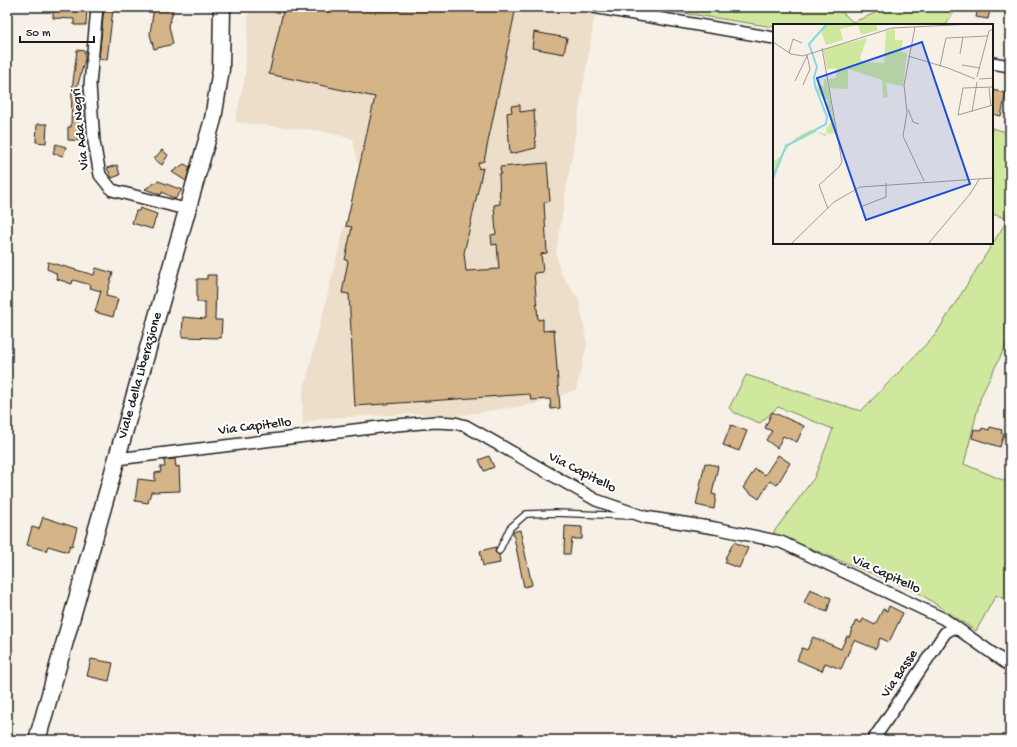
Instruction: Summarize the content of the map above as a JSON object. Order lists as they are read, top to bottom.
{
  "streets": {
    "street": [
      "Via Ada Negri",
      "Viale della Liberazione",
      "Via Capitello",
      "Via Basse"
    ]
  },
  "crossings": [
    ["Via Ada Negri", "Viale della Liberazione"],
    ["Viale della Liberazione", "Via Capitello"],
    ["Via Capitello", "Via Basse"]
  ],
  "scale_bar": "50 m"
}
